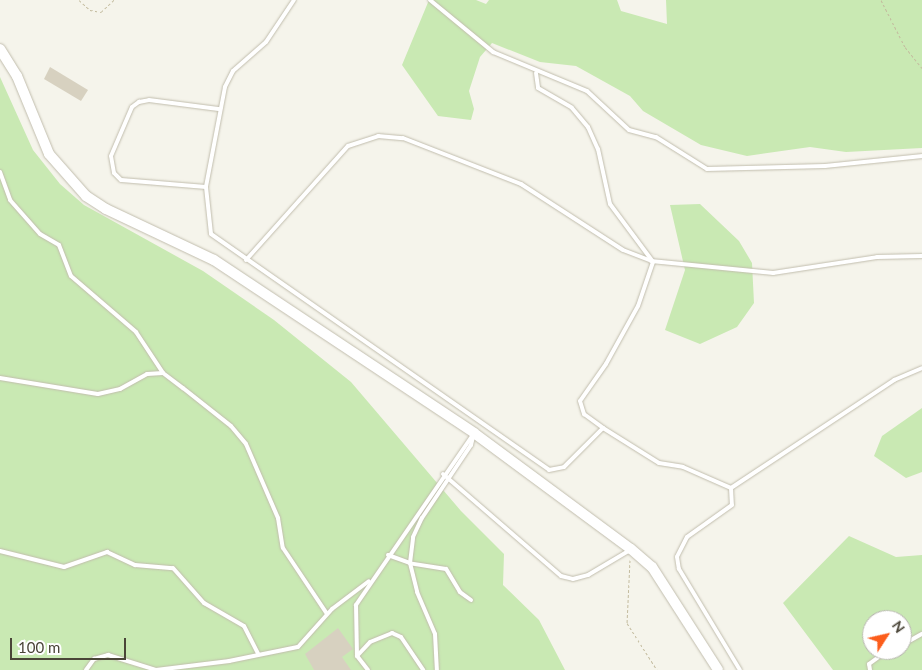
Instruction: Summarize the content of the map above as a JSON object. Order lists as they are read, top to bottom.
{
  "scale_bar": "100 m",
  "north": "top right"
}
